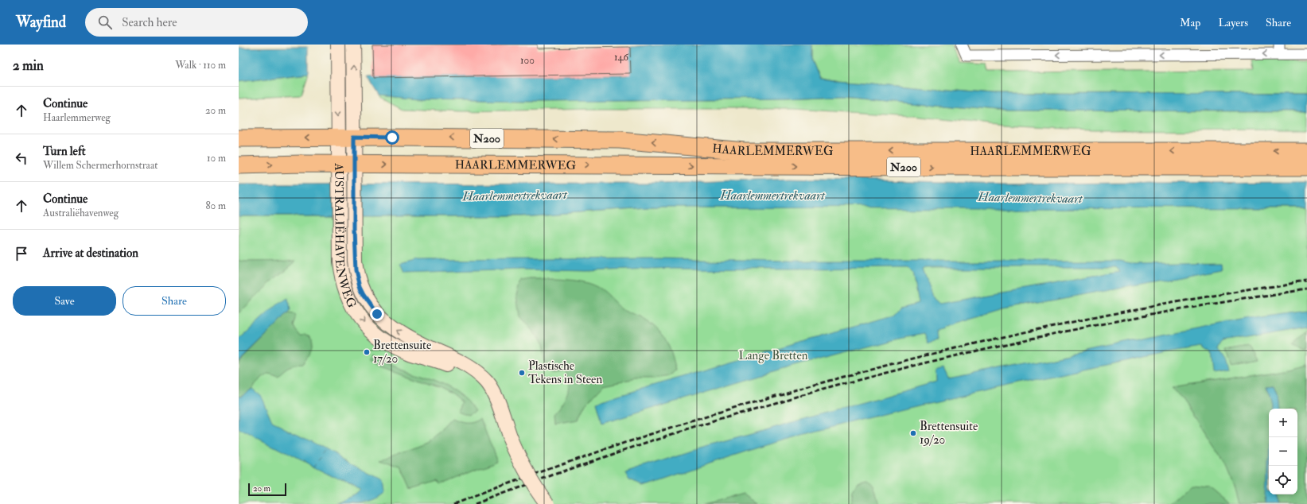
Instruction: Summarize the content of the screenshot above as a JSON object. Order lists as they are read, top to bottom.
{
  "streets": {
    "main road": ["N200", "HAARLEMMERWEG"],
    "street": ["AUSTRALIËHAVENWEG"]
  },
  "crossings": [
    ["HAARLEMMERWEG", "AUSTRALIËHAVENWEG"]
  ],
  "water": ["Haarlemmertrekvaart"],
  "parks": ["Lange Bretten"],
  "places": ["Brettensuite 17/20", "Plastische Tekens in Steen", "Brettensuite 19/20"],
  "house_numbers": ["146", "100"],
  "scale_bar": "20 m",
  "page": {
    "header": "Wayfind",
    "search": "Search here",
    "nav": ["Map", "Layers", "Share"],
    "heading": ["2 min", "Walk · 110 m"],
    "list": [
      ["Continue", "Haarlemmerweg", "20 m"],
      ["Turn left", "Willem Schermerhornstraat", "10 m"],
      ["Continue", "Australiëhavenweg", "80 m"],
      "Arrive at destination"
    ],
    "buttons": ["Save", "Share"],
    "map_buttons": ["+", "−"],
    "scale": "20 m"
  }
}
